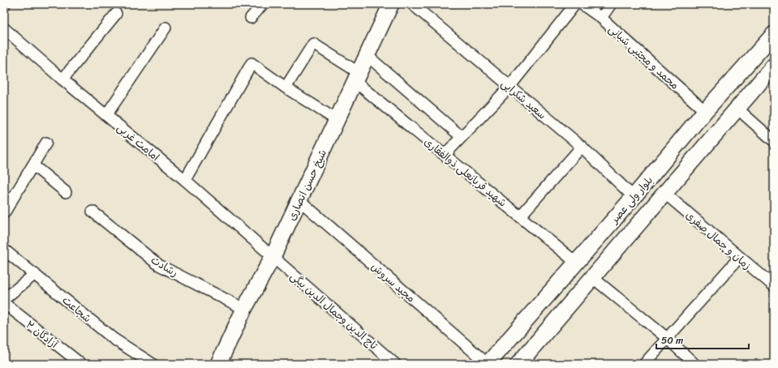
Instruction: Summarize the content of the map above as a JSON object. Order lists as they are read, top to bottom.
{
  "streets": {
    "main road": ["شیخ حسن انصاری", "بلوار ولی عصر"],
    "street": [
      "محمد و مجتبی شبانی",
      "سعید شکرایی",
      "امامت غربی",
      "شهید قربانعلی ذوالفقاری",
      "زمان و جمال صفری",
      "رشادت",
      "مجید سروش",
      "شجاعت",
      "تاج الدین وجمال الدین بیگی",
      "آزادگان ۲"
    ]
  },
  "crossings": [
    ["محمد و مجتبی شبانی", "بلوار ولی عصر"],
    ["سعید شکرایی", "بلوار ولی عصر"],
    ["امامت غربی", "شیخ حسن انصاری"],
    ["امامت غربی", "تاج الدین وجمال الدین بیگی"],
    ["شهید قربانعلی ذوالفقاری", "شیخ حسن انصاری"],
    ["شهید قربانعلی ذوالفقاری", "بلوار ولی عصر"],
    ["شیخ حسن انصاری", "رشادت"],
    ["شیخ حسن انصاری", "مجید سروش"],
    ["شیخ حسن انصاری", "تاج الدین وجمال الدین بیگی"],
    ["بلوار ولی عصر", "زمان و جمال صفری"],
    ["بلوار ولی عصر", "مجید سروش"]
  ],
  "scale_bar": "50 m"
}
